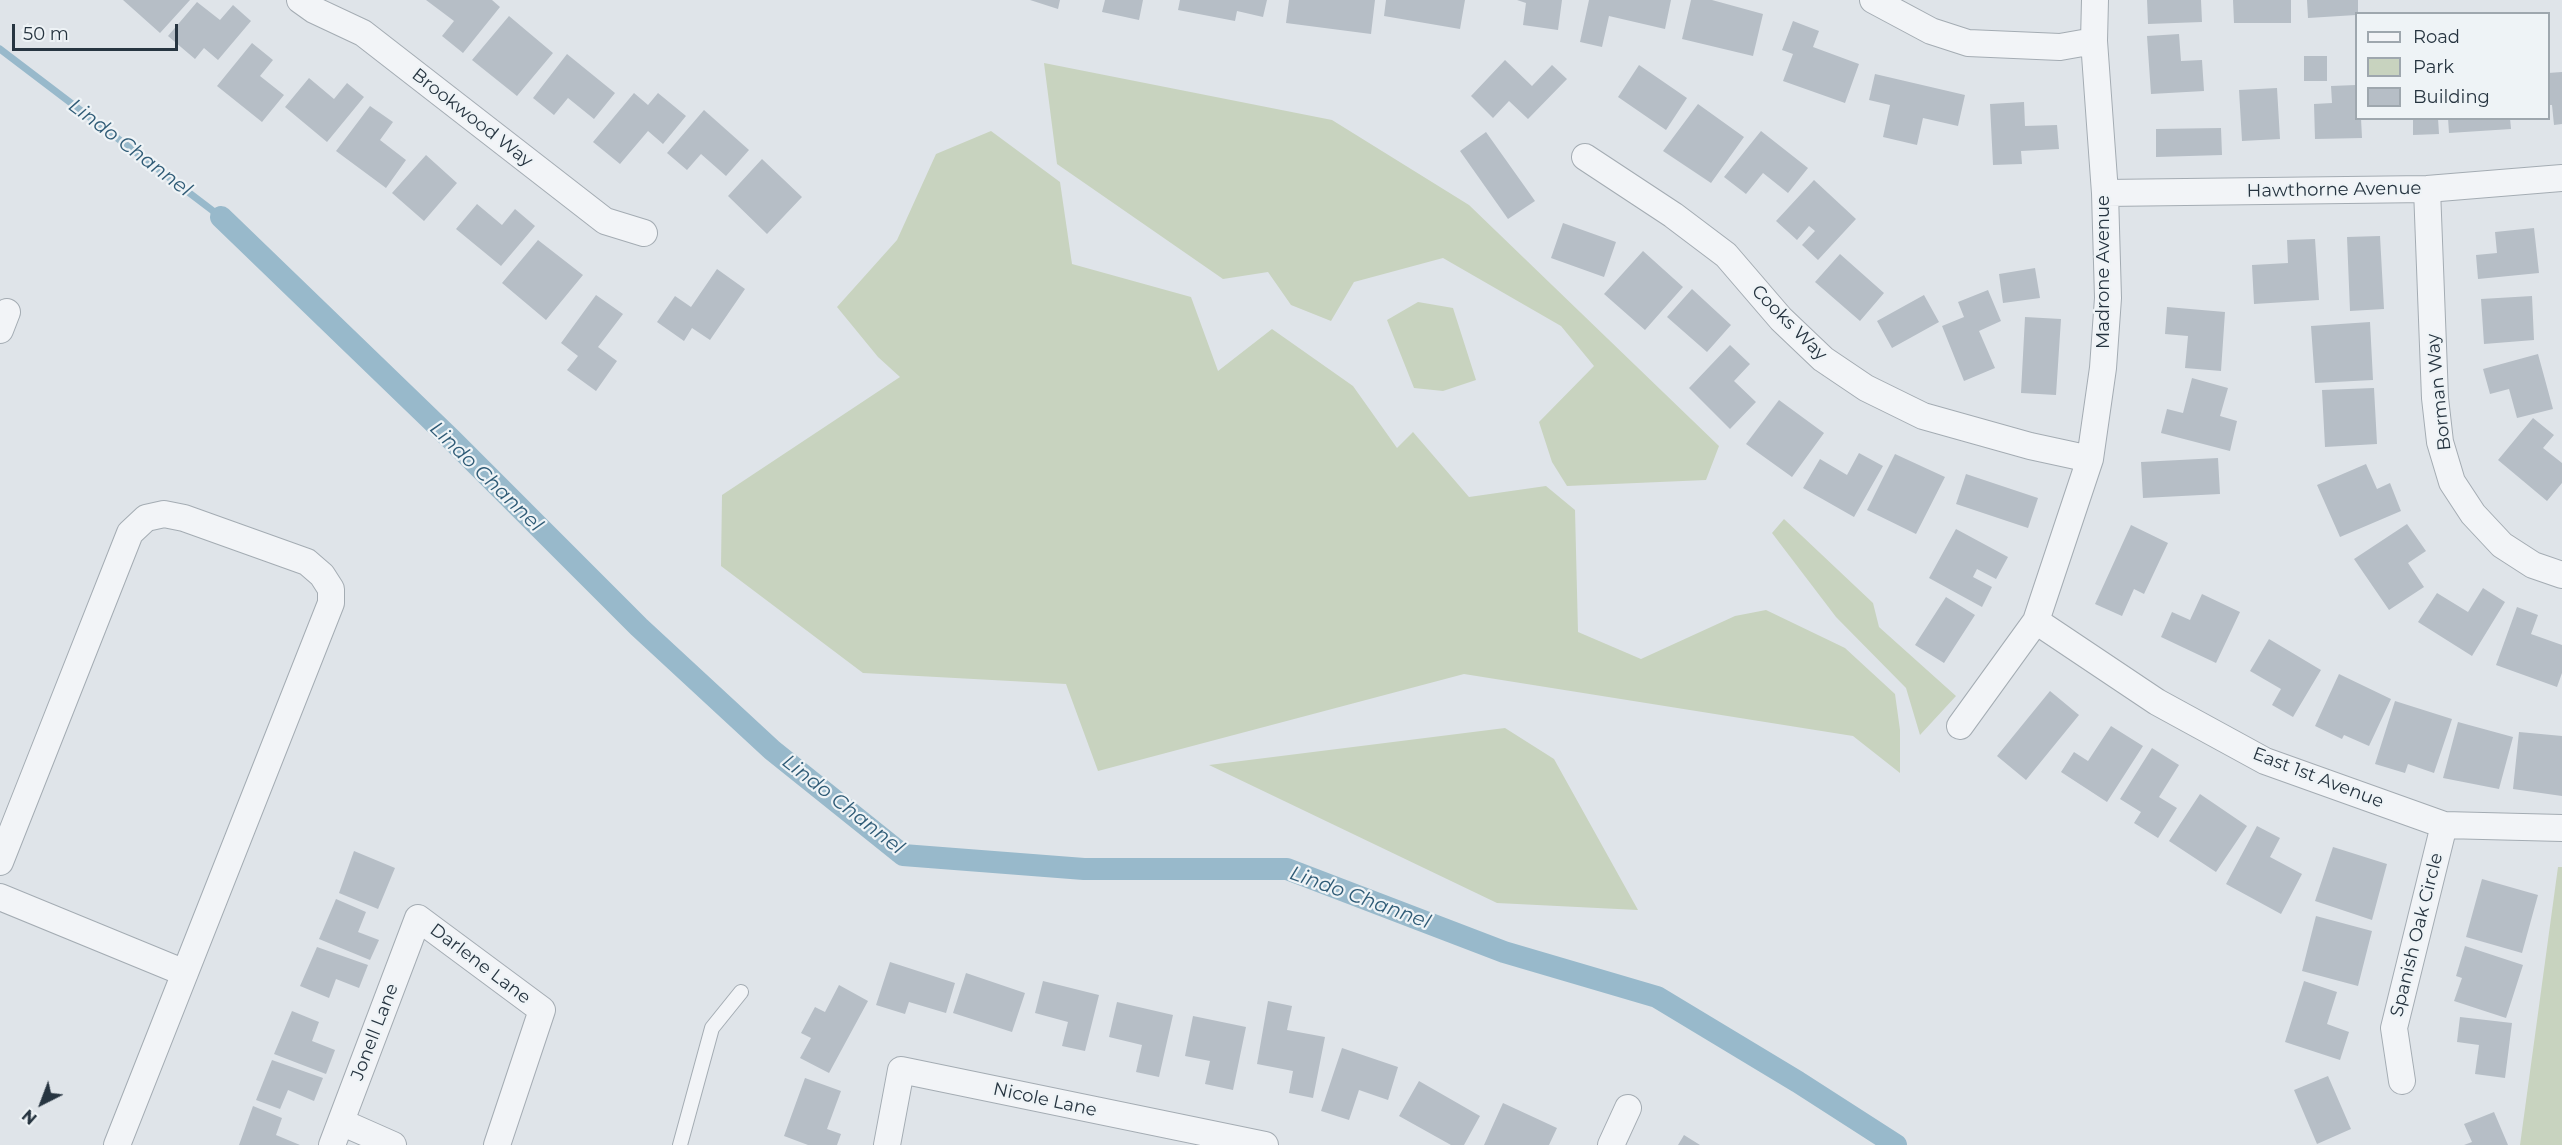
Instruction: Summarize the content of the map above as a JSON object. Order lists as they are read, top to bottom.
{
  "streets": {
    "street": [
      "Brookwood Way",
      "Hawthorne Avenue",
      "Madrone Avenue",
      "Cooks Way",
      "Borman Way",
      "East 1st Avenue",
      "Spanish Oak Circle",
      "Darlene Lane",
      "Jonell Lane",
      "Nicole Lane"
    ]
  },
  "crossings": [
    ["Hawthorne Avenue", "Madrone Avenue"],
    ["Hawthorne Avenue", "Borman Way"],
    ["Madrone Avenue", "Cooks Way"],
    ["Madrone Avenue", "East 1st Avenue"],
    ["East 1st Avenue", "Spanish Oak Circle"],
    ["Darlene Lane", "Jonell Lane"]
  ],
  "water": ["Lindo Channel"],
  "legend": ["Road", "Park", "Building"],
  "scale_bar": "50 m",
  "north": "bottom left"
}
